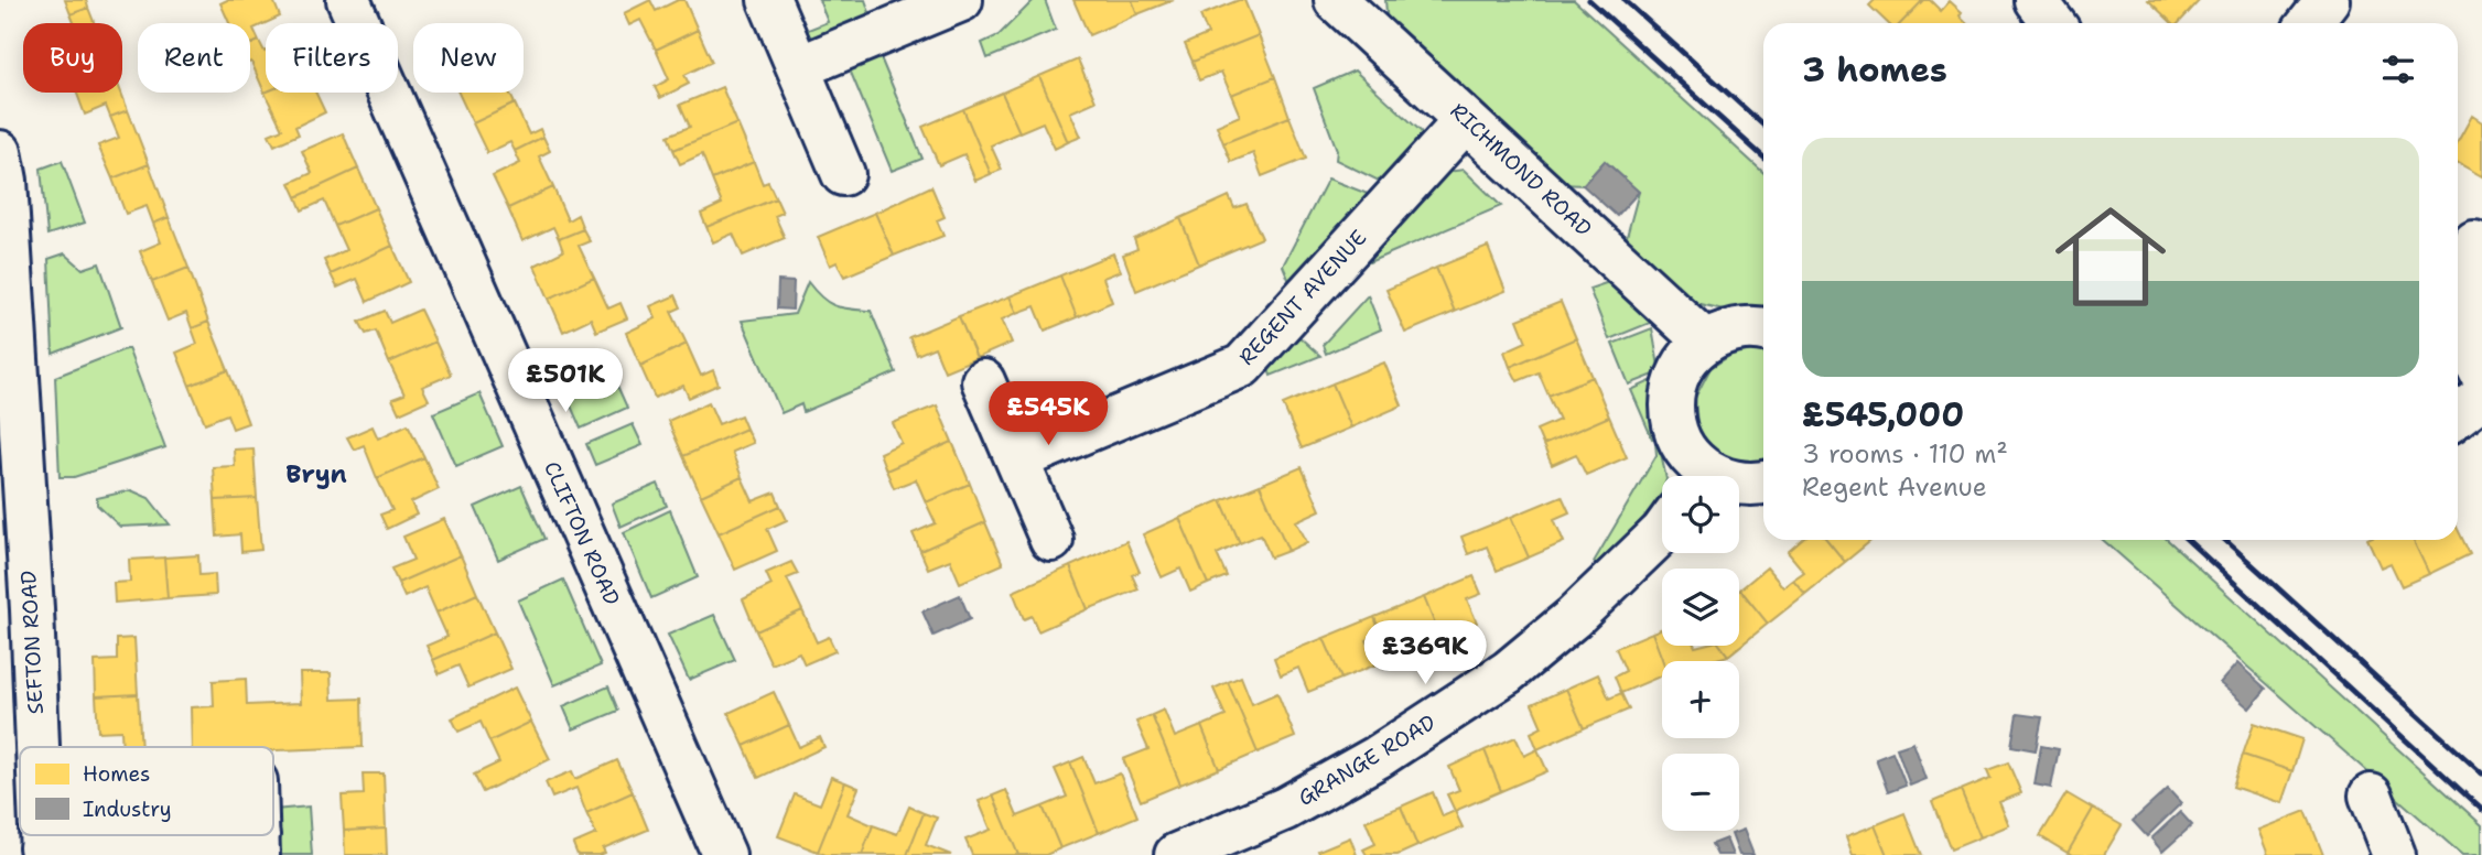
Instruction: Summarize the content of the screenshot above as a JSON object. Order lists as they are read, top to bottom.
{
  "streets": {
    "street": [
      "RICHMOND ROAD",
      "REGENT AVENUE",
      "CLIFTON ROAD",
      "SEFTON ROAD",
      "GRANGE ROAD"
    ]
  },
  "crossings": [
    ["RICHMOND ROAD", "REGENT AVENUE"]
  ],
  "districts": ["Bryn"],
  "legend": ["Homes", "Industry"],
  "page": {
    "chip": [
      "Buy",
      "Rent",
      "Filters",
      "New"
    ],
    "heading": "3 homes",
    "list": [
      {
        "name": "£545,000",
        "note": "3 rooms · 110 m² · Regent Avenue"
      }
    ],
    "price": ["£501K", "£545K", "£369K"],
    "map_buttons": ["+", "−"]
  }
}
